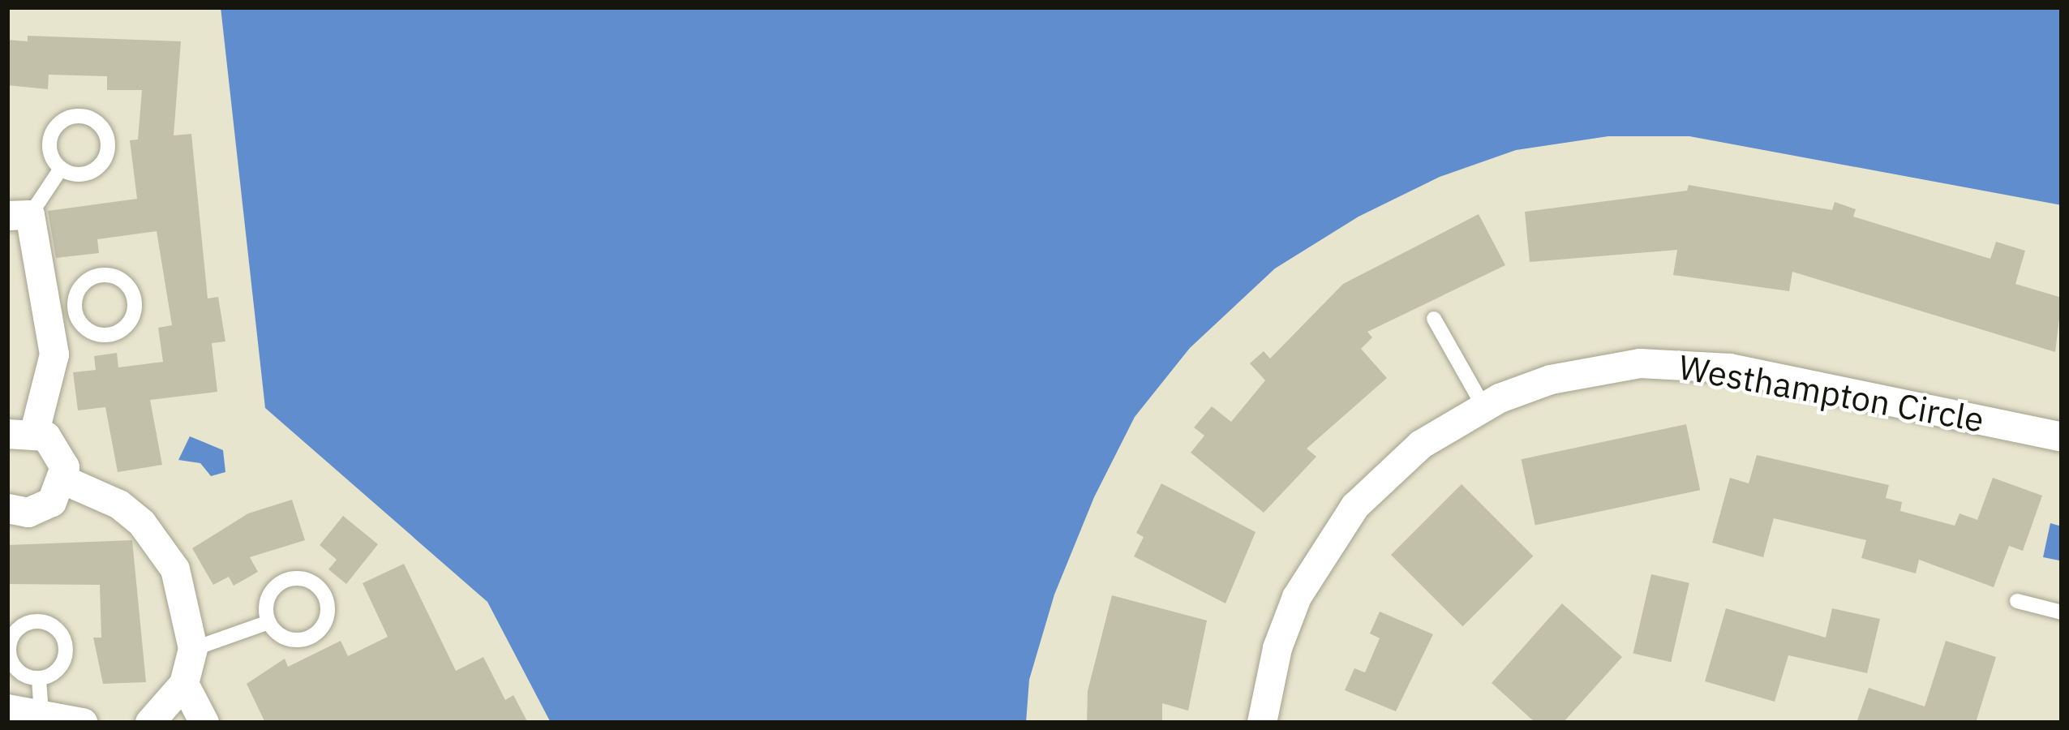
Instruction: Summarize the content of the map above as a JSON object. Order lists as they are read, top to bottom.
{
  "streets": {
    "street": ["Westhampton Circle"]
  }
}
